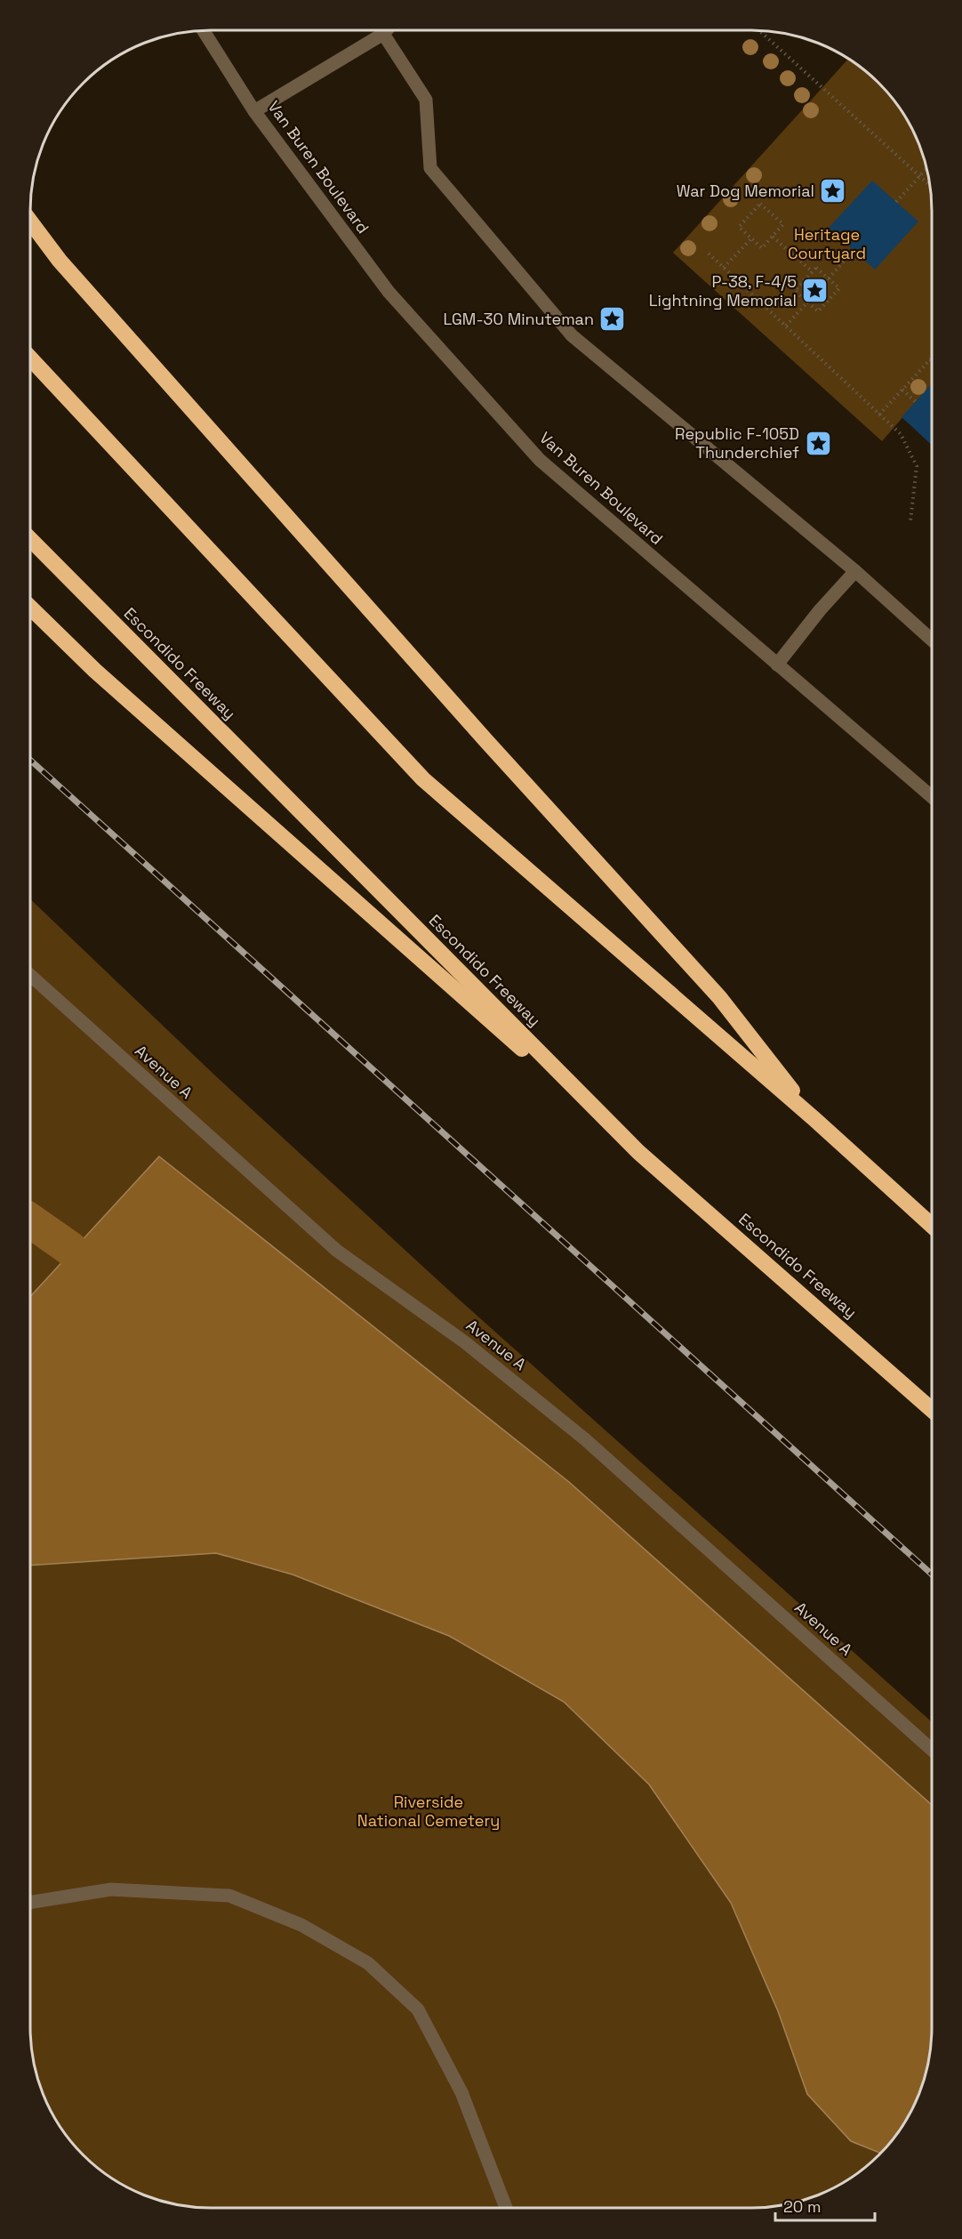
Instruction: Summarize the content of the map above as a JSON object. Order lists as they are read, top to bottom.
{
  "streets": {
    "highway": ["Escondido Freeway"],
    "street": ["Van Buren Boulevard", "Avenue A"]
  },
  "parks": ["Heritage Courtyard", "Riverside National Cemetery"],
  "places": {
    "place": [
      "War Dog Memorial",
      "P-38, F-4/5 Lightning Memorial",
      "LGM-30 Minuteman",
      "Republic F-105D Thunderchief"
    ]
  },
  "scale_bar": "20 m"
}
